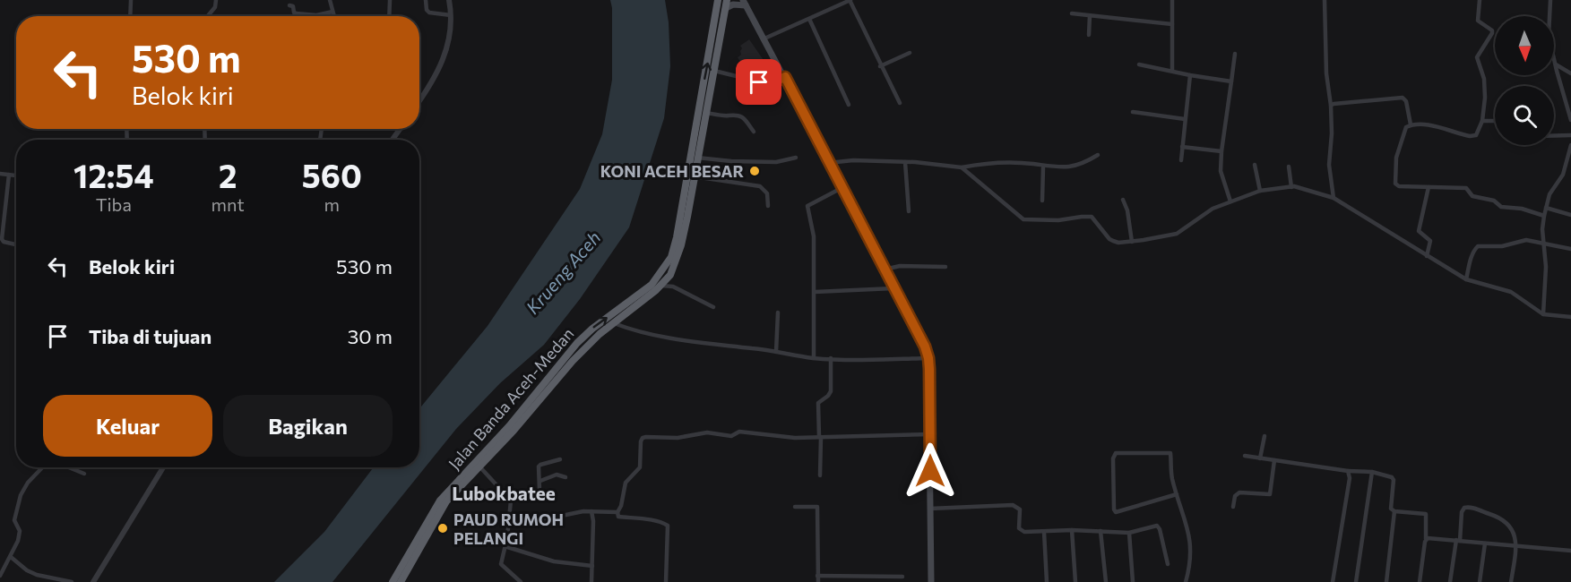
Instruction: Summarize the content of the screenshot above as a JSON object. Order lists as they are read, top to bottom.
{
  "streets": {
    "highway": ["Jalan Banda Aceh-Medan"]
  },
  "districts": ["Lubokbatee"],
  "water": ["Krueng Aceh"],
  "places": ["KONI ACEH BESAR", "PAUD RUMOH PELANGI"],
  "north": "bottom",
  "page": {
    "turn": ["530 m", "Belok kiri"],
    "eta": [
      "12:54",
      "Tiba",
      "2",
      "mnt",
      "560",
      "m"
    ],
    "list": [
      {
        "name": "Belok kiri",
        "value": "530 m"
      },
      {
        "name": "Tiba di tujuan",
        "value": "30 m"
      }
    ],
    "buttons": ["Keluar", "Bagikan"]
  }
}
